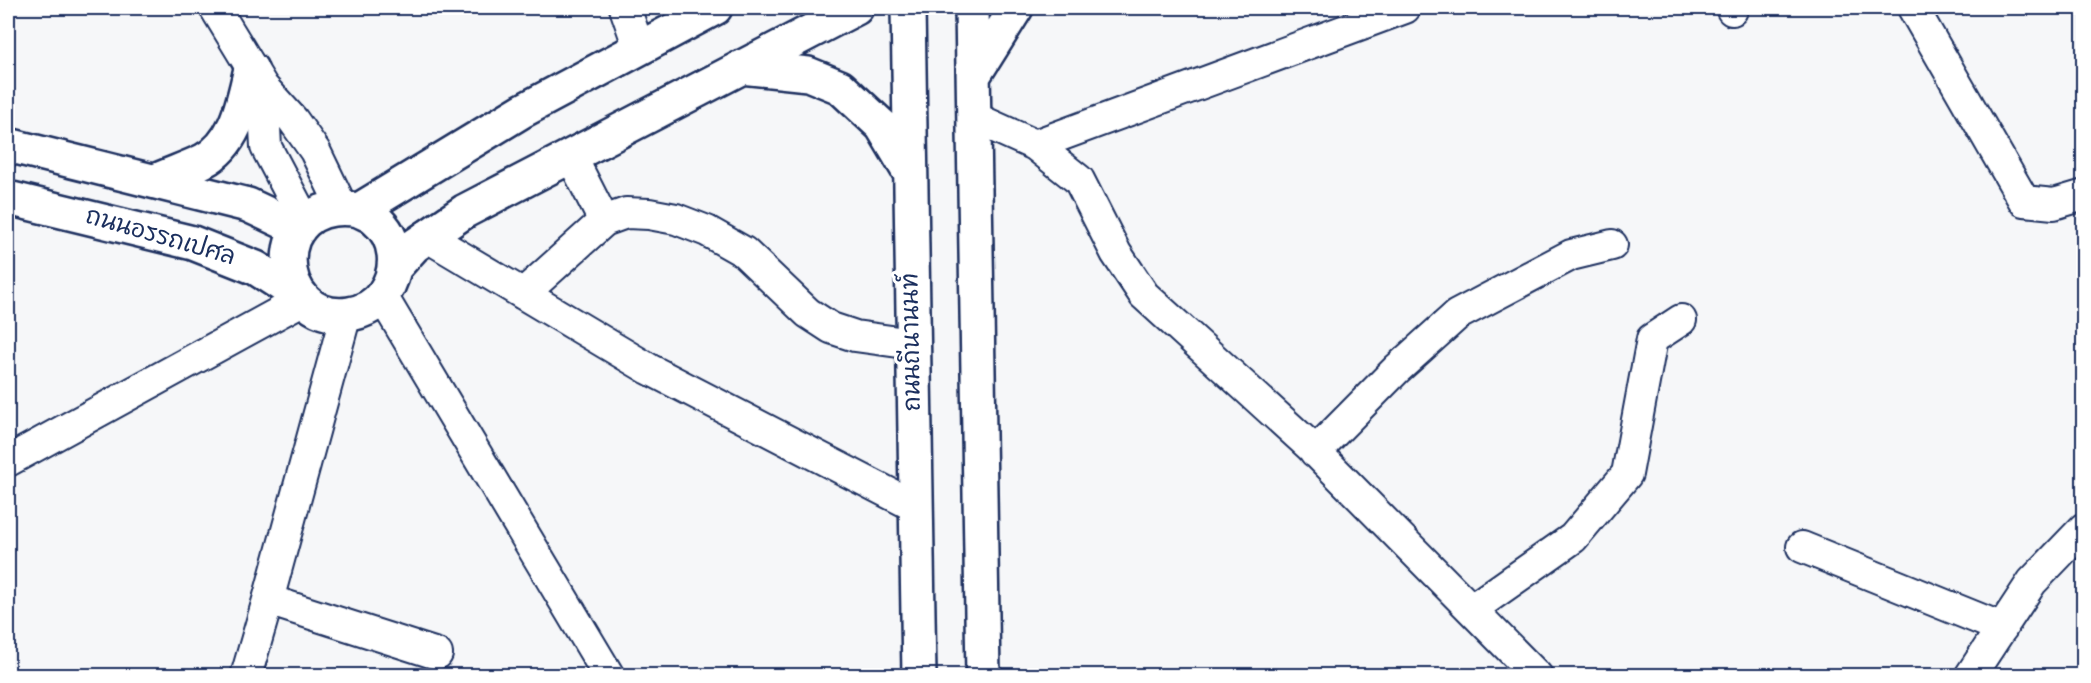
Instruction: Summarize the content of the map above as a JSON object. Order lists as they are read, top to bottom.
{
  "streets": {
    "main road": ["ถนนอรรถเปศล", "ถนนถีนานนท์"]
  }
}
